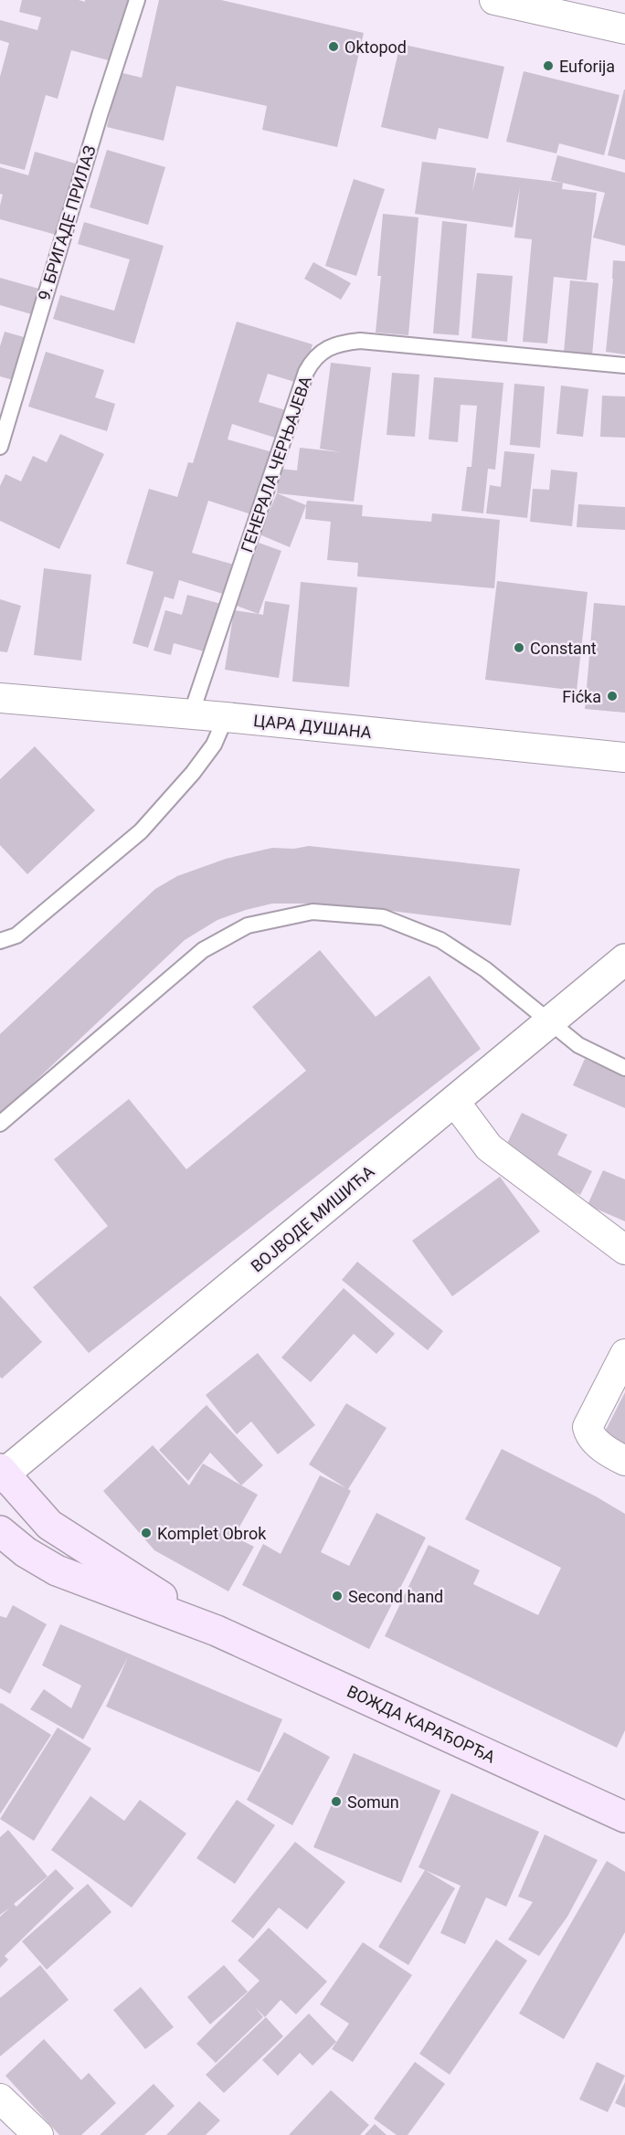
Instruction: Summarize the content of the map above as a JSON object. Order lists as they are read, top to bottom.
{
  "streets": {
    "main road": ["ВОЖДА КАРАЂОРЂА"],
    "street": ["ЦАРА ДУШАНА", "ВОЈВОДЕ МИШИЋА"],
    "lane": ["9. БРИГАДЕ ПРИЛАЗ", "ГЕНЕРАЛА ЧЕРЊАЈЕВА"]
  },
  "crossings": [
    ["ГЕНЕРАЛА ЧЕРЊАЈЕВА", "ЦАРА ДУШАНА"],
    ["ВОЈВОДЕ МИШИЋА", "ВОЖДА КАРАЂОРЂА"]
  ],
  "places": [
    "Oktopod",
    "Euforija",
    "Constant",
    "Fićka",
    "Komplet Obrok",
    "Second hand",
    "Somun"
  ]
}
